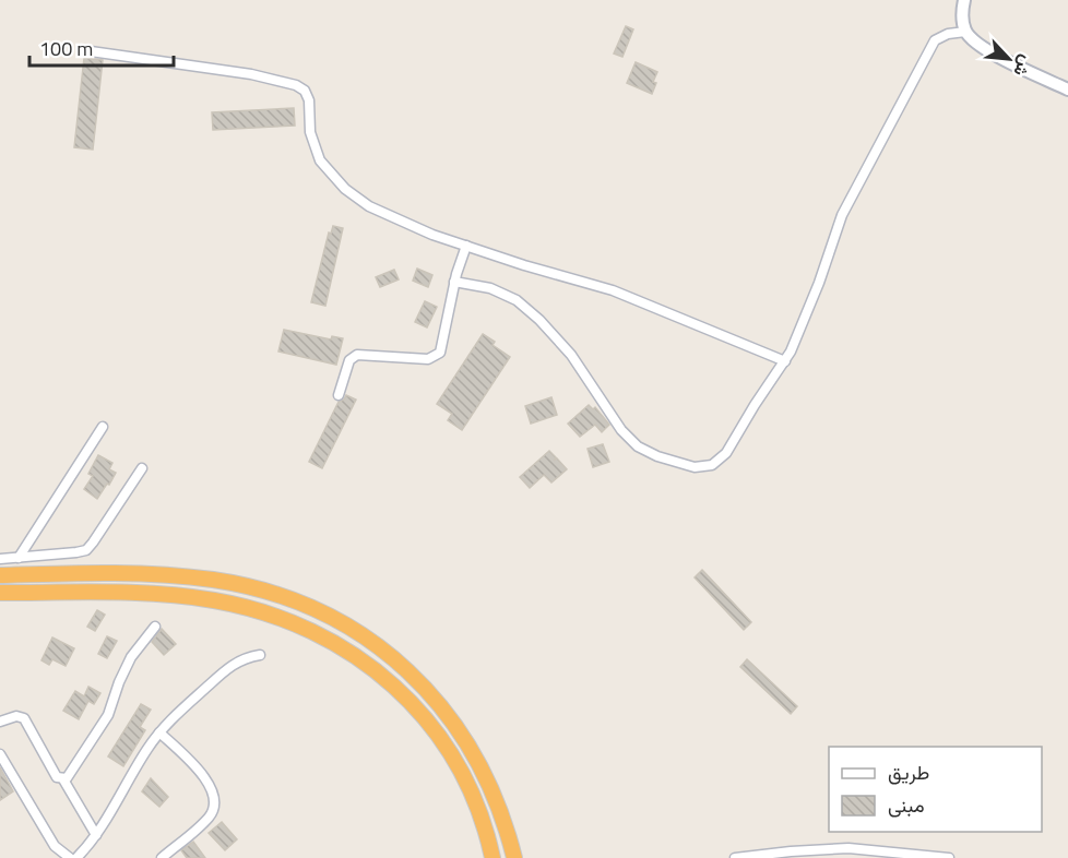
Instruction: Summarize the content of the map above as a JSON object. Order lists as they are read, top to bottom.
{
  "legend": ["طريق", "مبنى"],
  "scale_bar": "100 m",
  "north": "bottom right"
}
